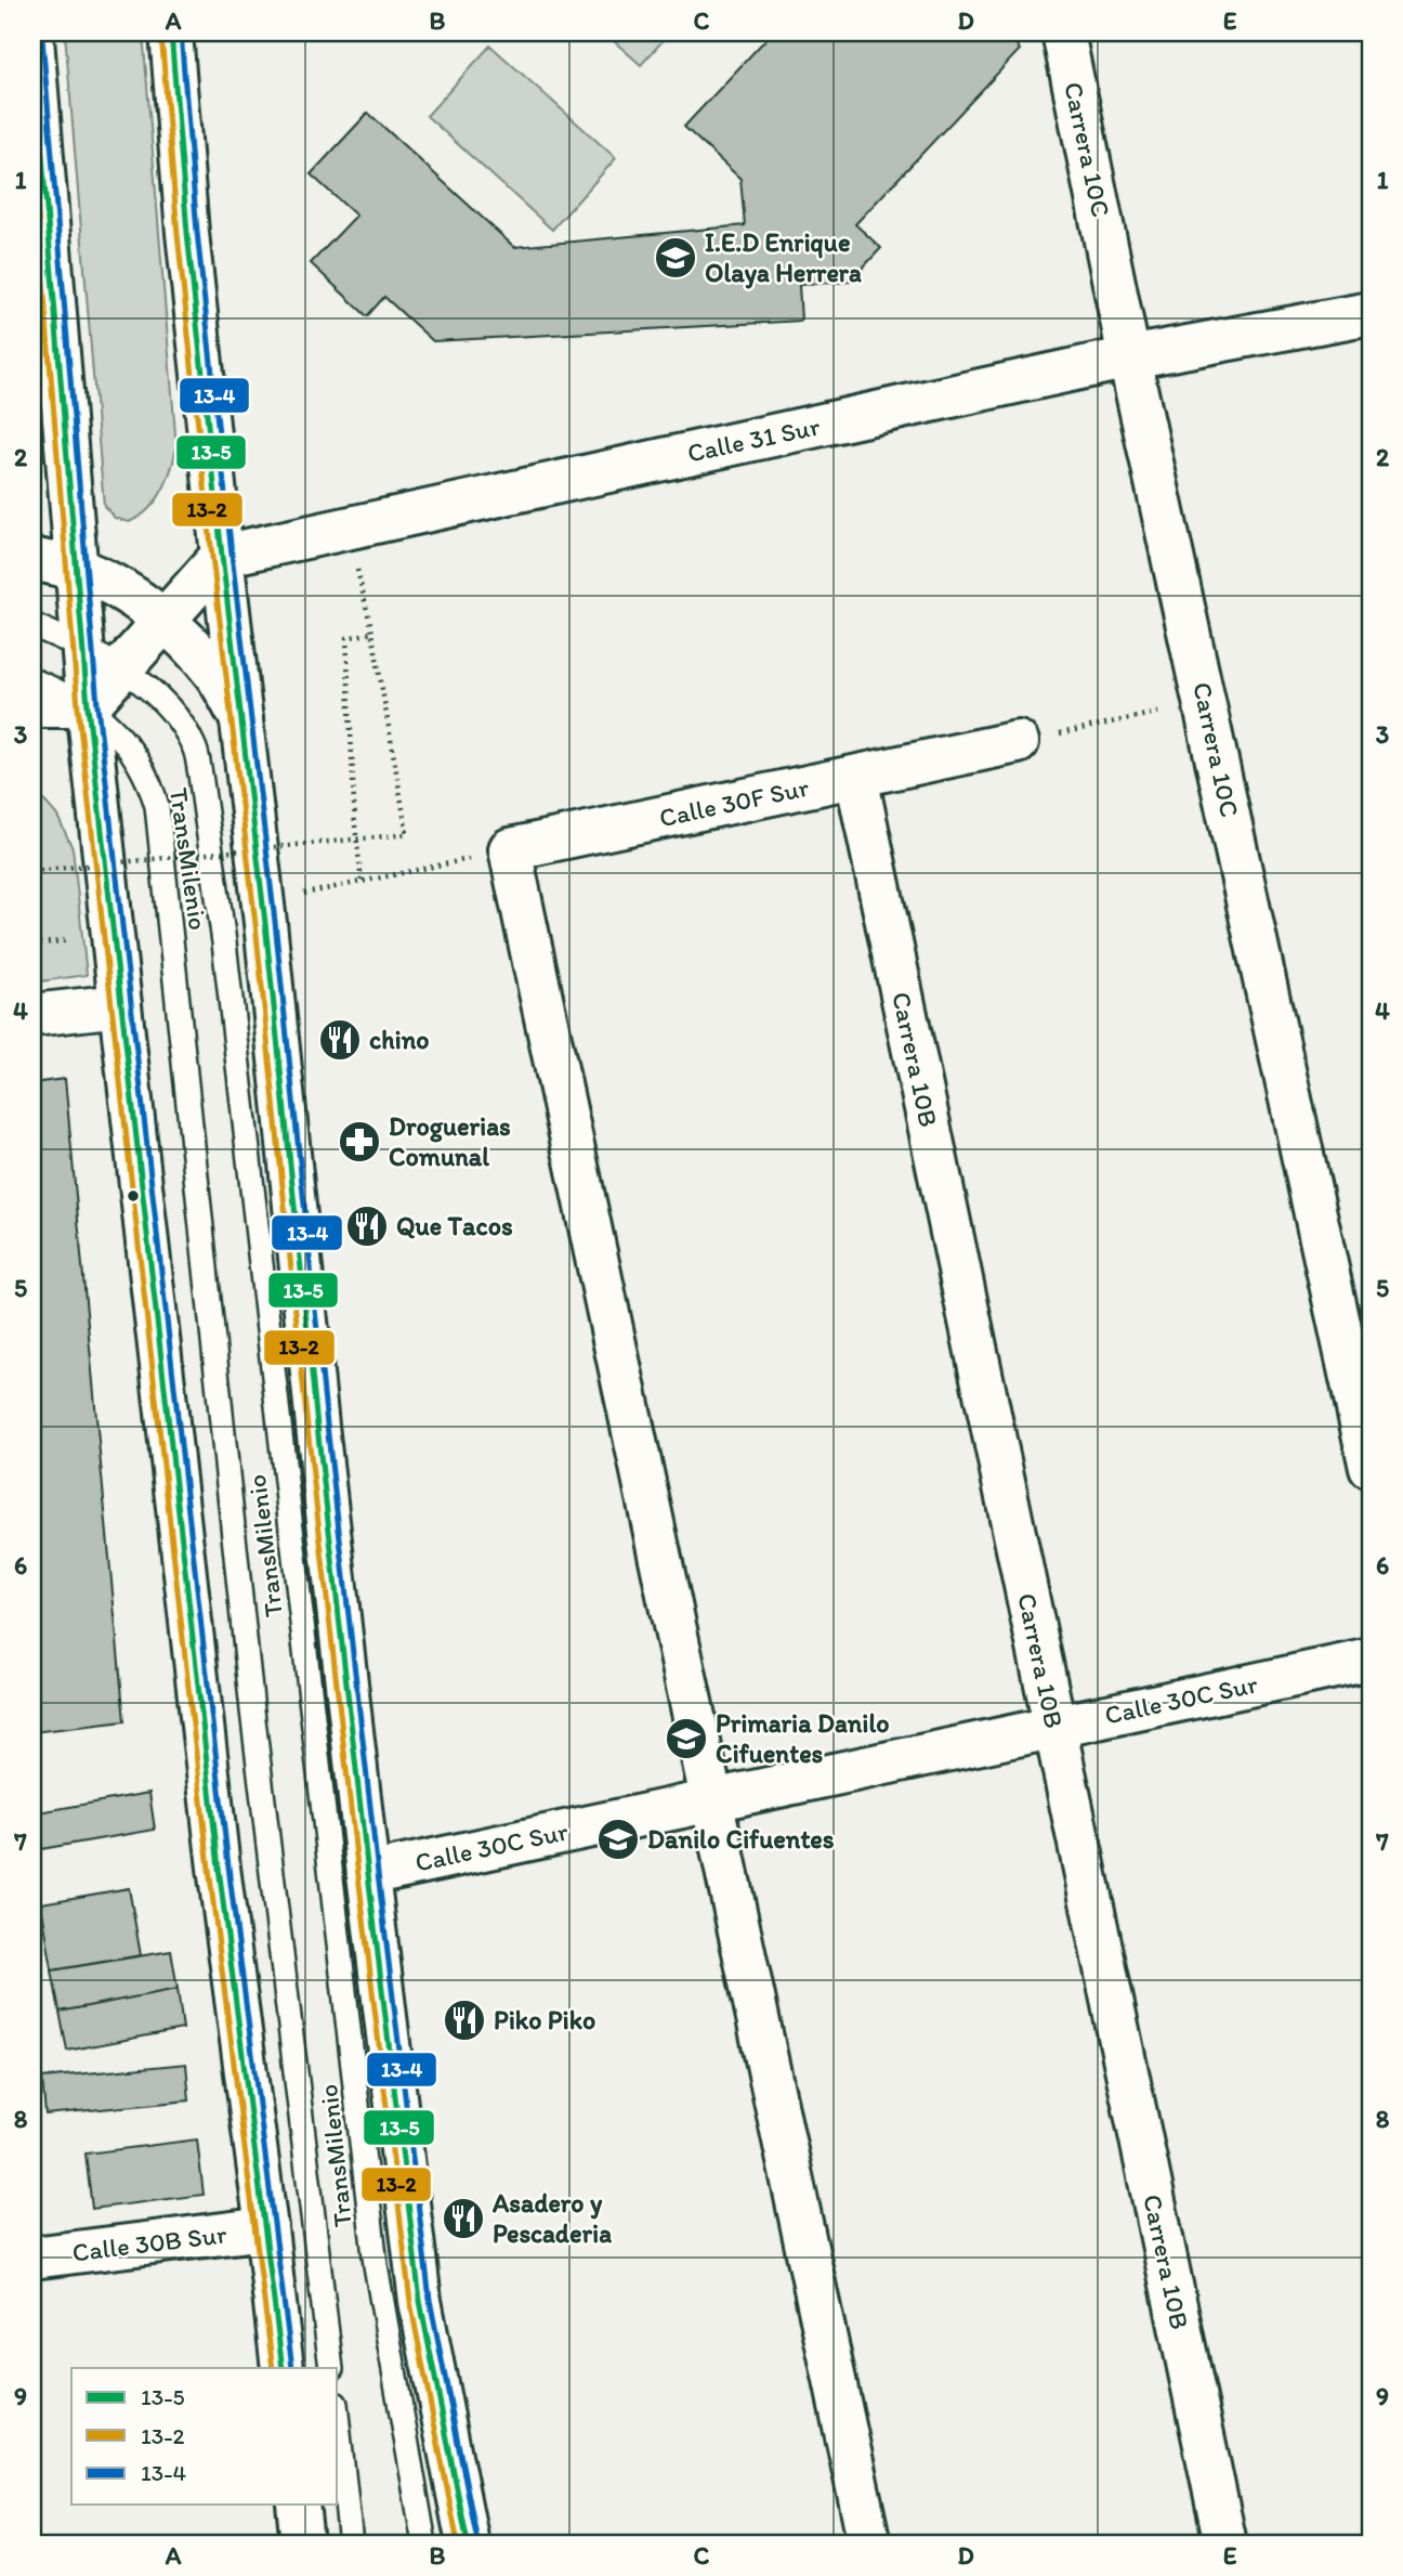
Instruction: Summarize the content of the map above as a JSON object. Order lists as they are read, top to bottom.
{
  "streets": {
    "street": [
      "Carrera 10C",
      "Calle 31 Sur",
      "Calle 30F Sur",
      "Carrera 10B",
      "Calle 30C Sur",
      "Calle 30B Sur"
    ],
    "lane": ["TransMilenio"]
  },
  "crossings": [
    ["Carrera 10C", "Calle 31 Sur"],
    ["Calle 30F Sur", "Carrera 10B"],
    ["Carrera 10B", "Calle 30C Sur"]
  ],
  "places": {
    "school or university": ["I.E.D Enrique Olaya Herrera", "Primaria Danilo Cifuentes", "Danilo Cifuentes"],
    "restaurant": [
      "chino",
      "Que Tacos",
      "Piko Piko",
      "Asadero y Pescaderia"
    ],
    "pharmacy": ["Droguerias Comunal"]
  },
  "lines": ["transit line 13-5", "transit line 13-4", "transit line 13-2"],
  "legend": ["13-5", "13-2", "13-4"],
  "grid": {
    "columns": [
      "A",
      "B",
      "C",
      "D",
      "E"
    ],
    "rows": [
      "1",
      "2",
      "3",
      "4",
      "5",
      "6",
      "7",
      "8",
      "9"
    ]
  }
}
